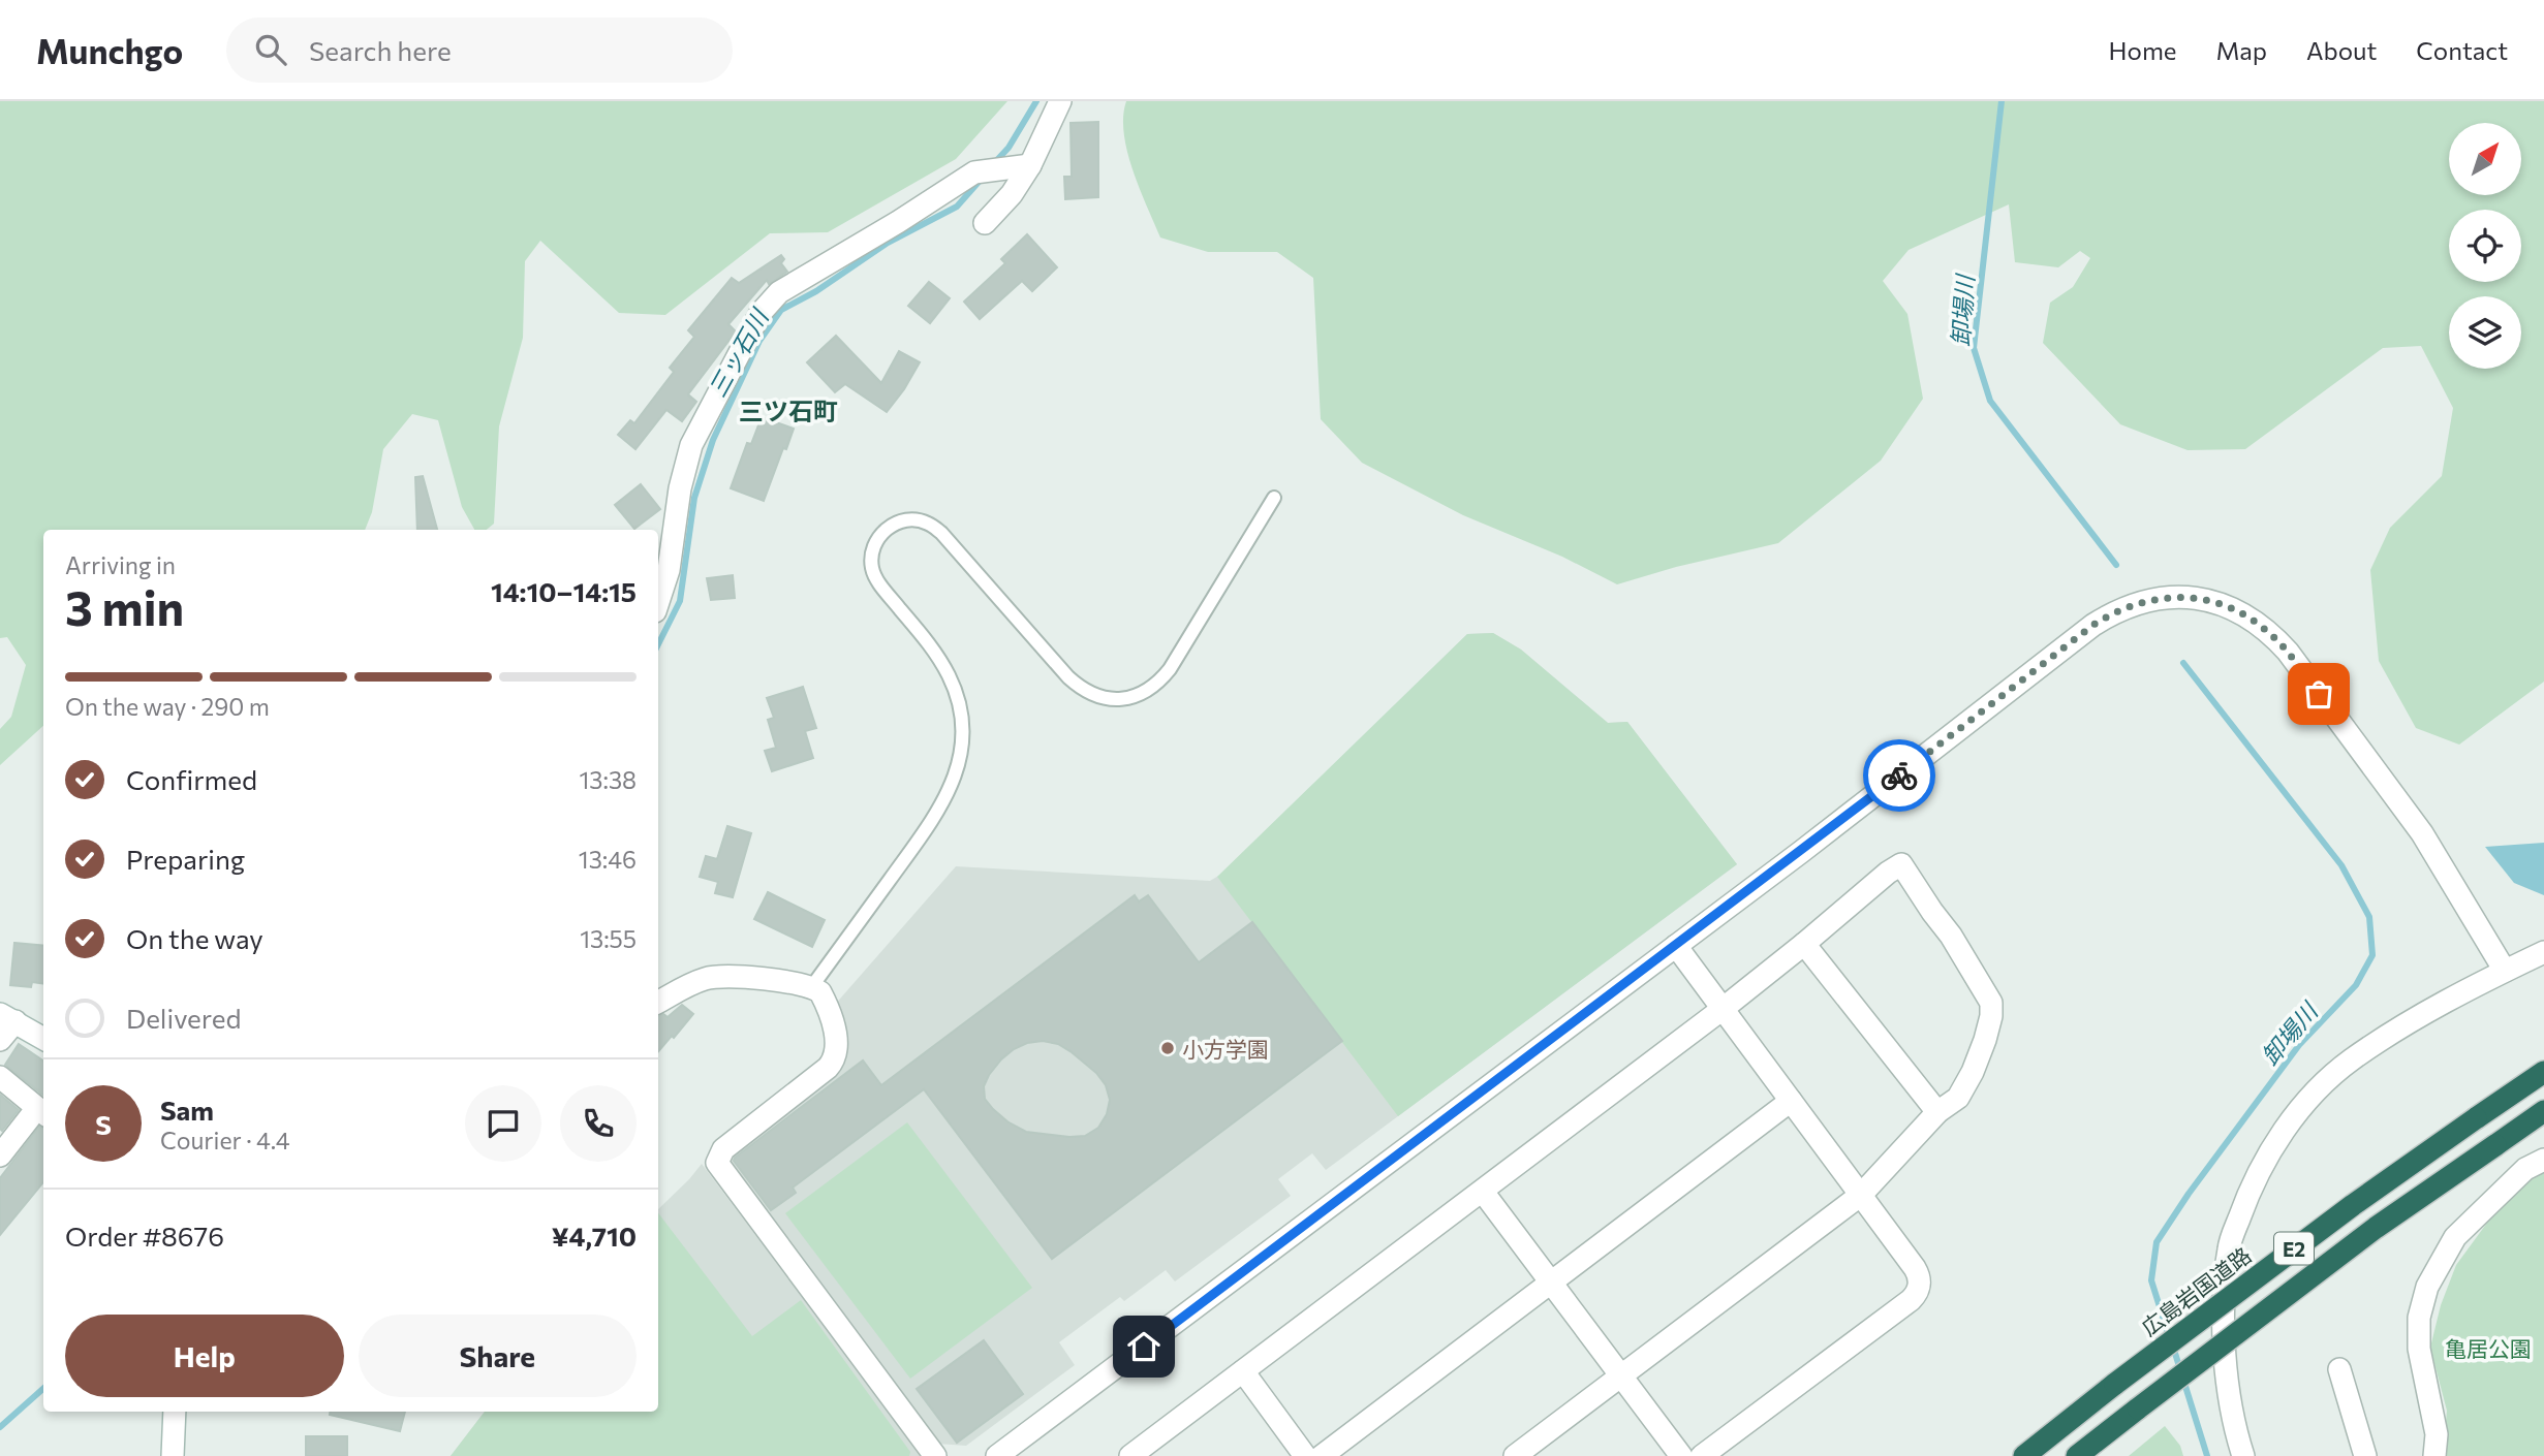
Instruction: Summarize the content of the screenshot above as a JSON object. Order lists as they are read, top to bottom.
{
  "streets": {
    "highway": ["E2", "広島岩国道路"]
  },
  "districts": ["三ツ石町"],
  "water": ["卸場川", "三ッ石川"],
  "parks": ["亀居公園"],
  "places": ["小方学園"],
  "north": "top right",
  "page": {
    "header": "Munchgo",
    "search": "Search here",
    "nav": [
      "Home",
      "Map",
      "About",
      "Contact"
    ],
    "heading": ["3 min", "Arriving in", "14:10–14:15"],
    "panel": [
      "Sam",
      "Courier · 4.4",
      "Order #8676",
      "¥4,710"
    ],
    "bar": "On the way · 290 m",
    "list": [
      ["Confirmed", "13:38"],
      ["Preparing", "13:46"],
      ["On the way", "13:55"],
      "Delivered"
    ],
    "round": "S",
    "buttons": ["Help", "Share"]
  }
}
